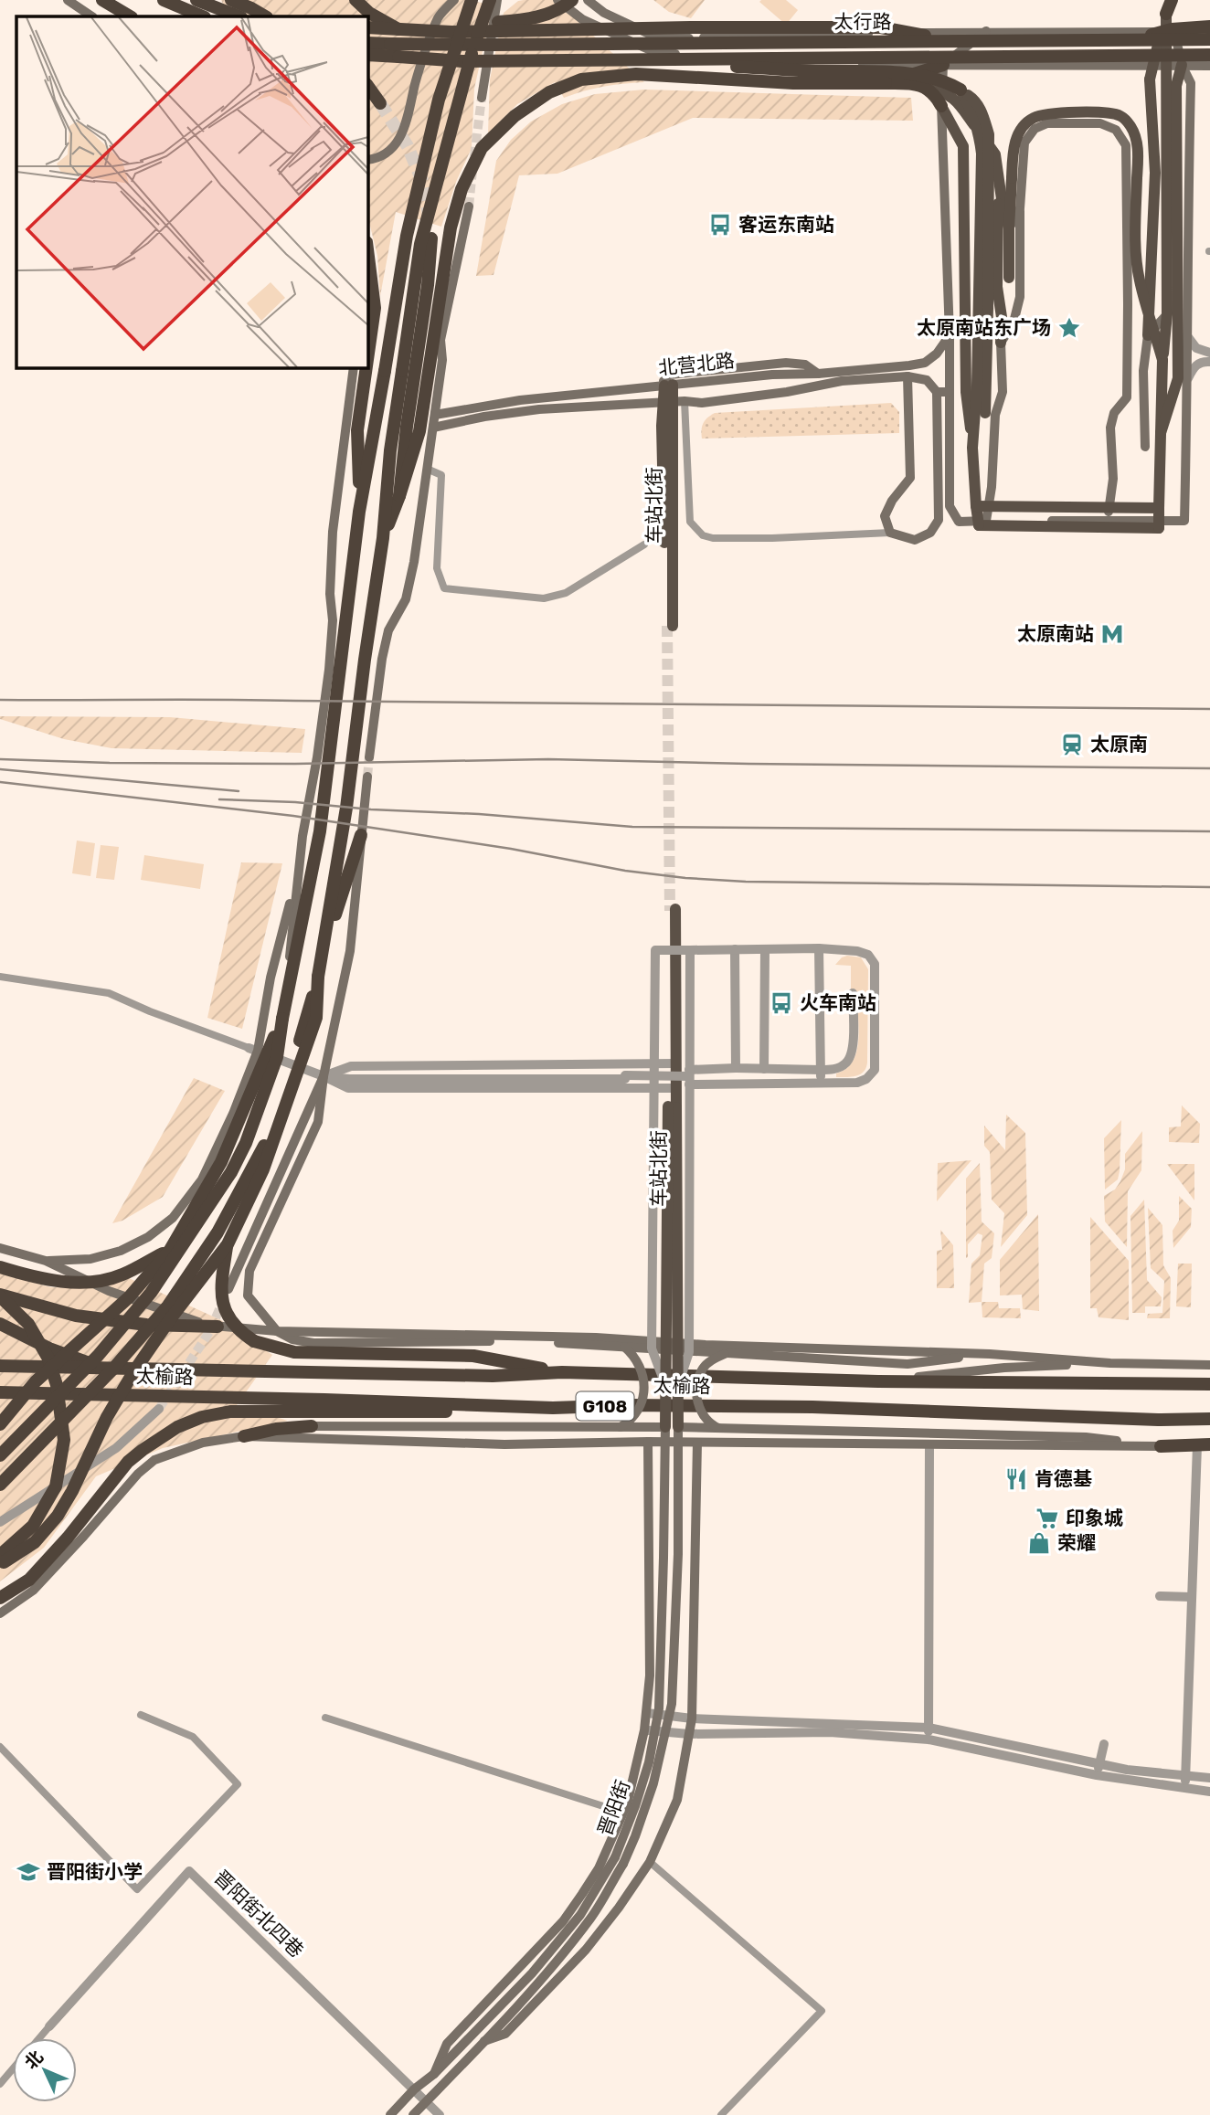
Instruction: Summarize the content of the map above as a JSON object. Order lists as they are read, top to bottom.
{
  "streets": {
    "highway": ["太行路", "太榆路", "G108"],
    "main road": ["北营北路", "车站北街", "晋阳街"],
    "street": ["晋阳街北四巷"]
  },
  "crossings": [
    ["北营北路", "车站北街"],
    ["车站北街", "晋阳街"],
    ["晋阳街", "晋阳街北四巷"]
  ],
  "places": {
    "bus stop": ["客运东南站", "火车南站"],
    "place": ["太原南站东广场"],
    "metro station": ["太原南站"],
    "station": ["太原南"],
    "restaurant": ["肯德基"],
    "supermarket": ["印象城"],
    "shop": ["荣耀"],
    "school or university": ["晋阳街小学"]
  },
  "north": "top left"
}
